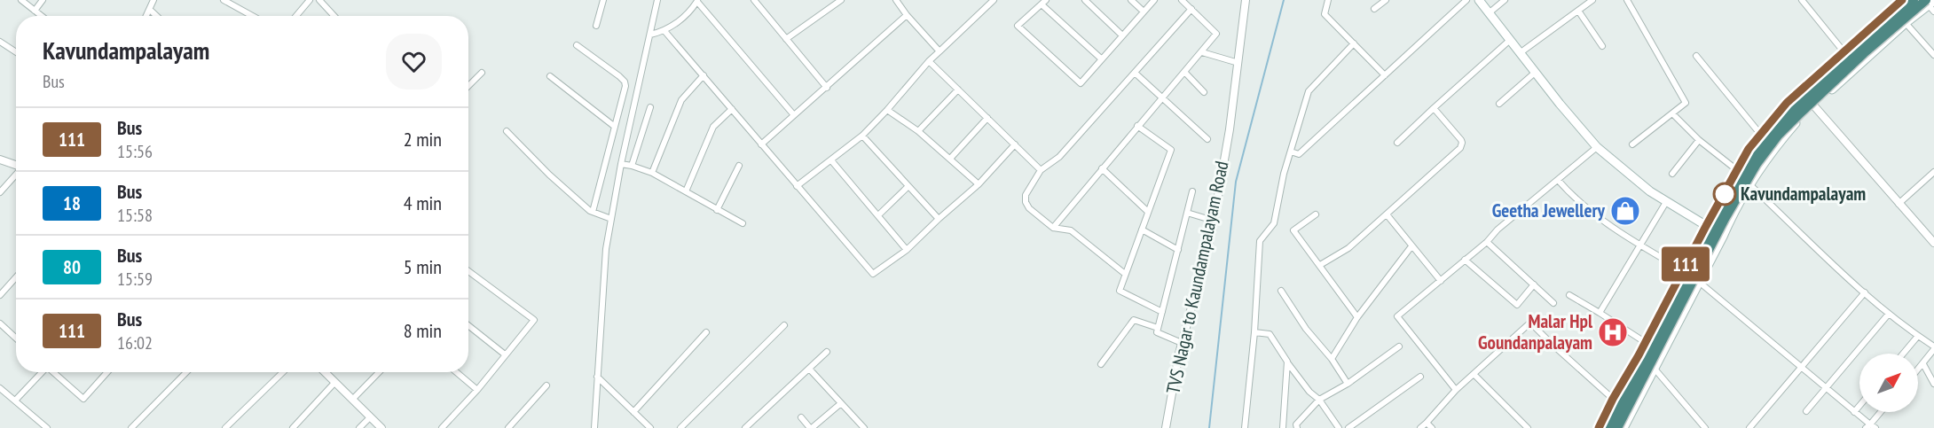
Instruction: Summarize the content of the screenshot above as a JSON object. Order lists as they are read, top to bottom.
{
  "streets": {
    "street": ["TVS Nagar to Kaundampalayam Road"]
  },
  "places": {
    "other": ["Kavundampalayam"],
    "shop": ["Geetha Jewellery"],
    "hospital": ["Malar Hpl Goundanpalayam"]
  },
  "lines": ["bus line 111"],
  "north": "top right",
  "page": {
    "on_map": "111",
    "heading": ["Kavundampalayam", "Bus"],
    "list": [
      {
        "mark": "111",
        "name": "Bus",
        "note": "15:56",
        "value": "2 min"
      },
      {
        "mark": "18",
        "name": "Bus",
        "note": "15:58",
        "value": "4 min"
      },
      {
        "mark": "80",
        "name": "Bus",
        "note": "15:59",
        "value": "5 min"
      },
      {
        "mark": "111",
        "name": "Bus",
        "note": "16:02",
        "value": "8 min"
      }
    ]
  }
}
